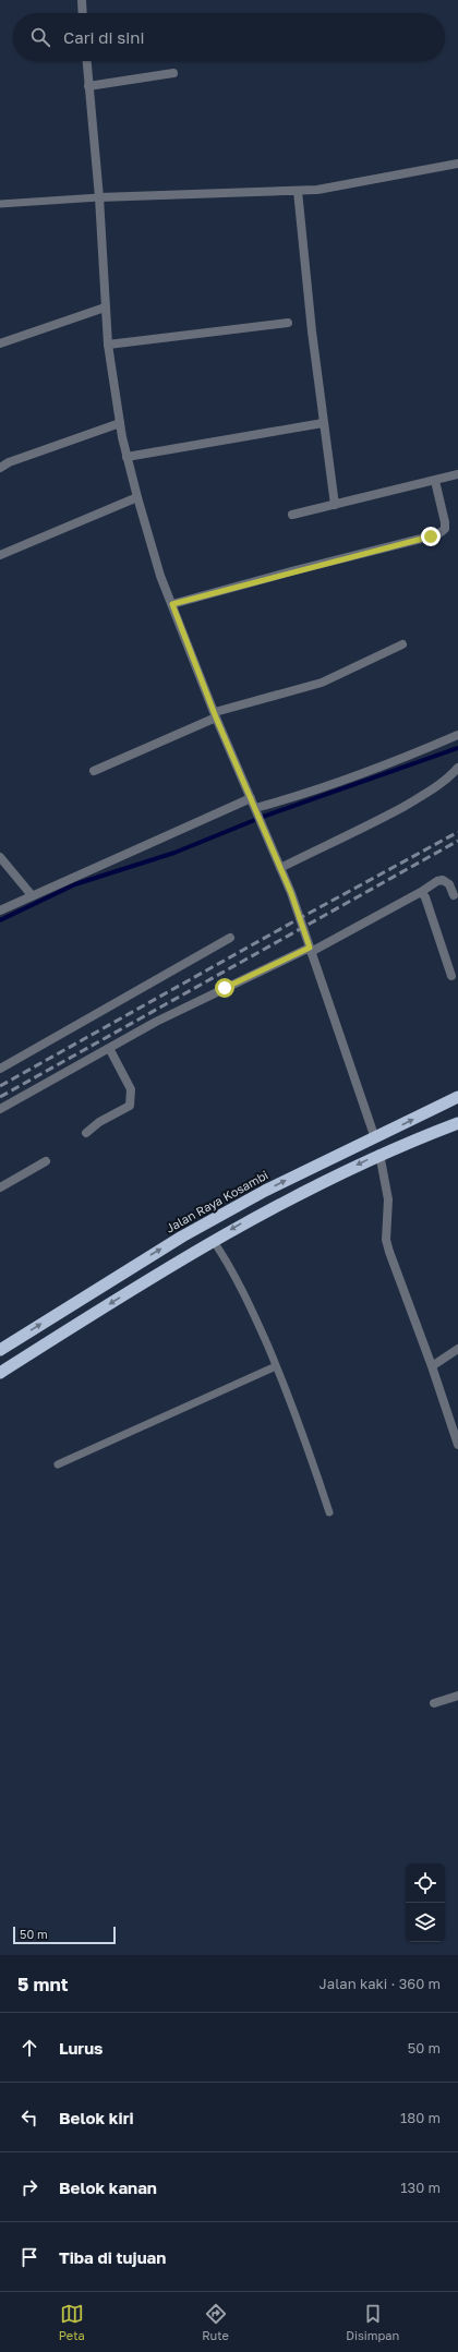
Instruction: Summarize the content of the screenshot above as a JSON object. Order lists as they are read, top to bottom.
{
  "streets": {
    "highway": ["Jalan Raya Kosambi"]
  },
  "scale_bar": "50 m",
  "page": {
    "search": "Cari di sini",
    "scale": "50 m",
    "heading": ["5 mnt", "Jalan kaki · 360 m"],
    "list": [
      ["Lurus", "50 m"],
      ["Belok kiri", "180 m"],
      ["Belok kanan", "130 m"],
      "Tiba di tujuan"
    ],
    "nav": ["Peta", "Rute", "Disimpan"]
  }
}
